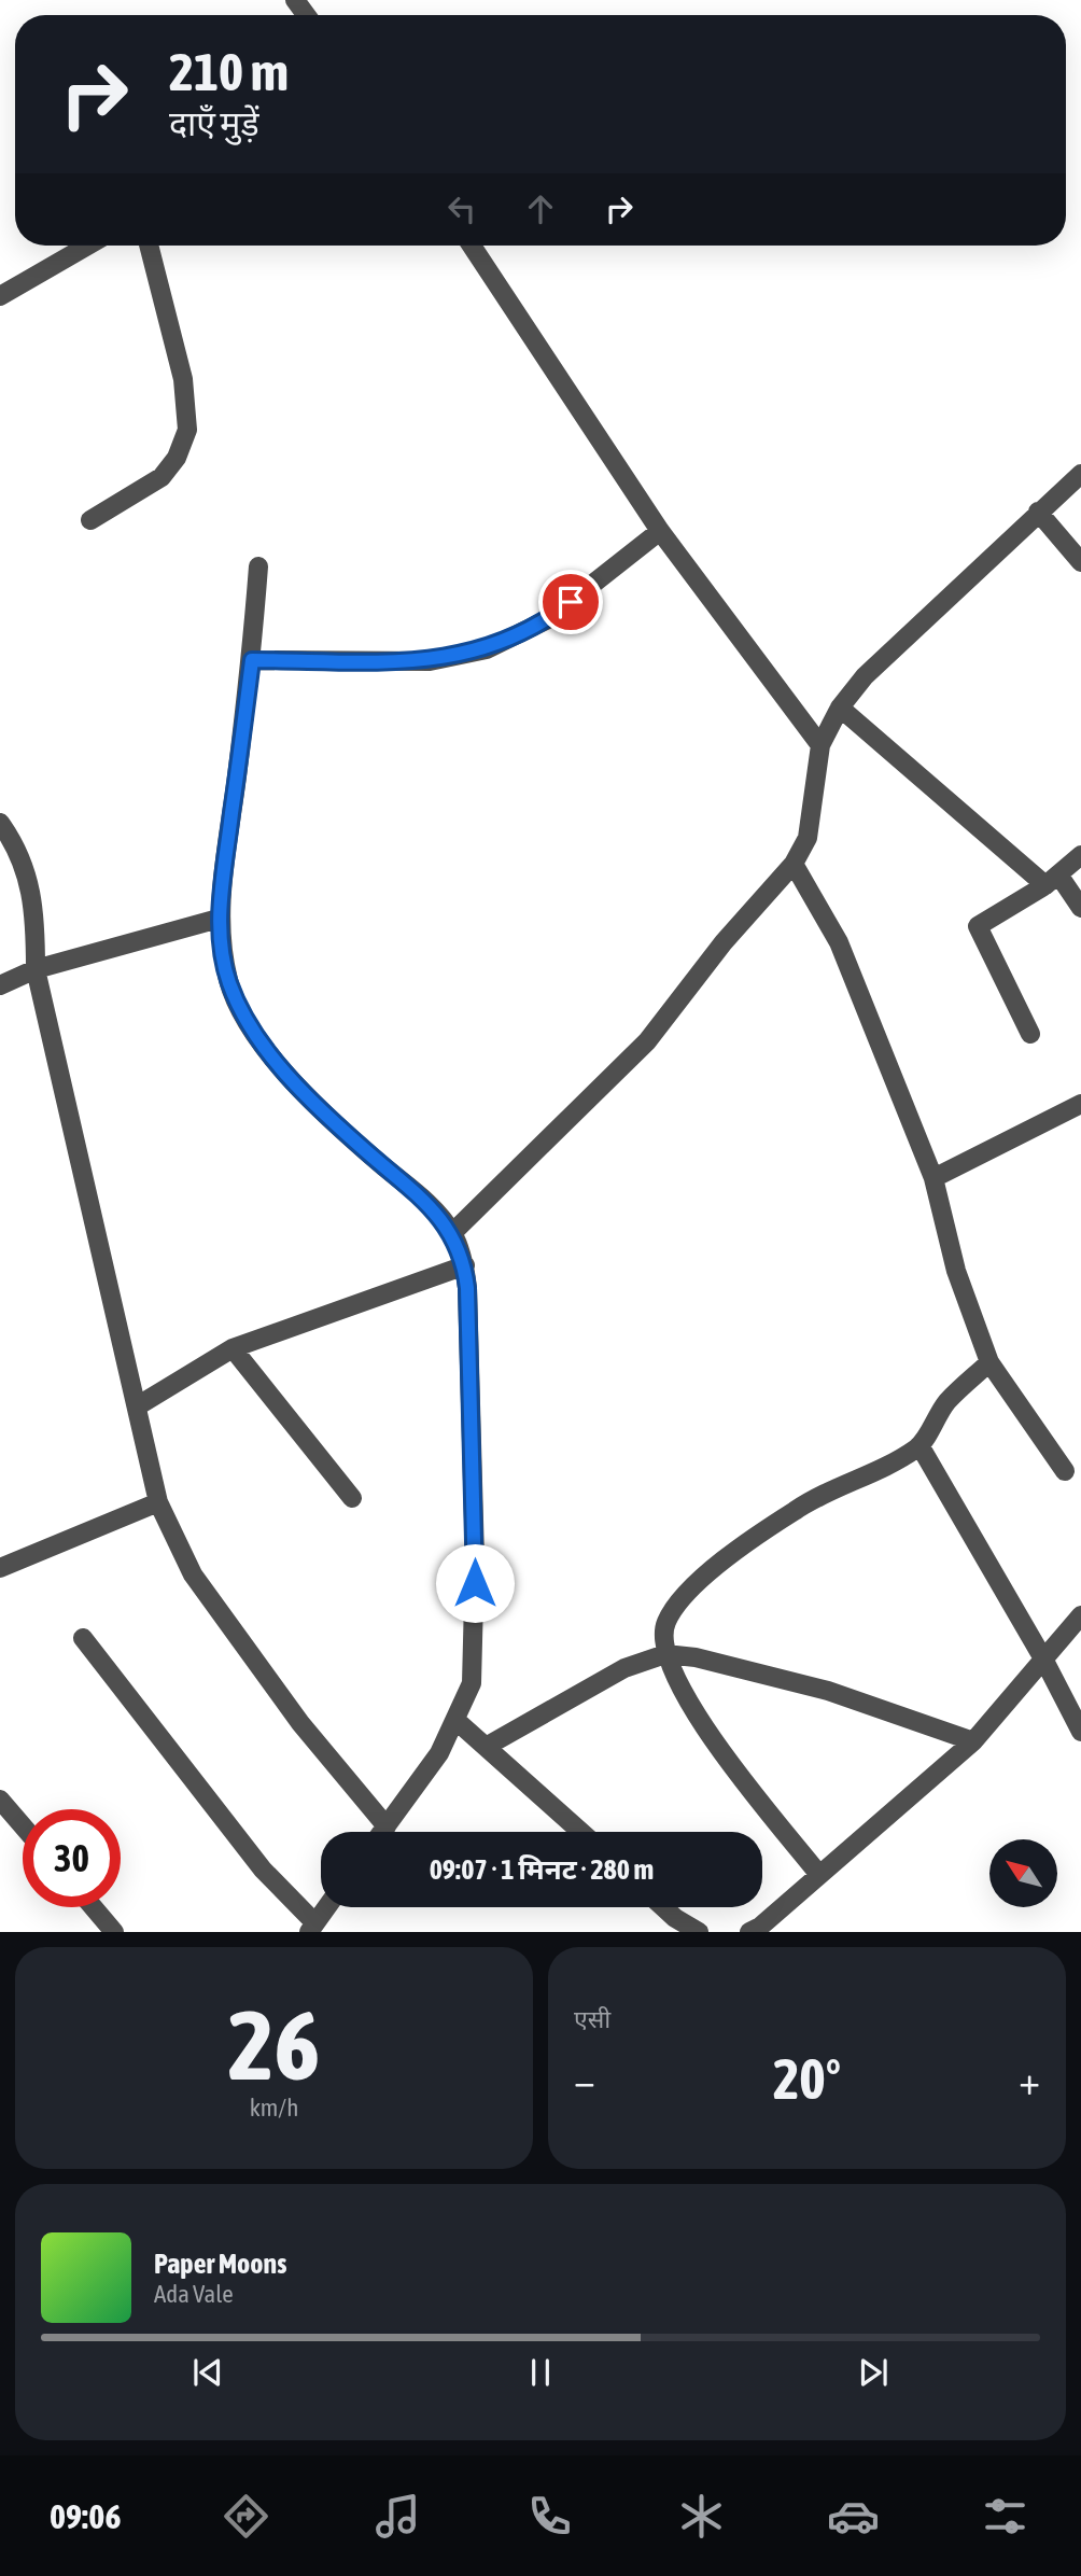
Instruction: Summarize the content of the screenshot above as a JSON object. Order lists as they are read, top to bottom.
{
  "north": "top left",
  "page": {
    "turn": ["210 m", "दाएँ मुड़ें"],
    "limit": "30",
    "trip": "09:07 · 1 मिनट · 280 m",
    "tile": [
      ["26", "km/h"],
      "एसी"
    ],
    "heat": ["−", "20°", "+"],
    "song": ["Paper Moons", "Ada Vale"],
    "tabs": "09:06"
  }
}
